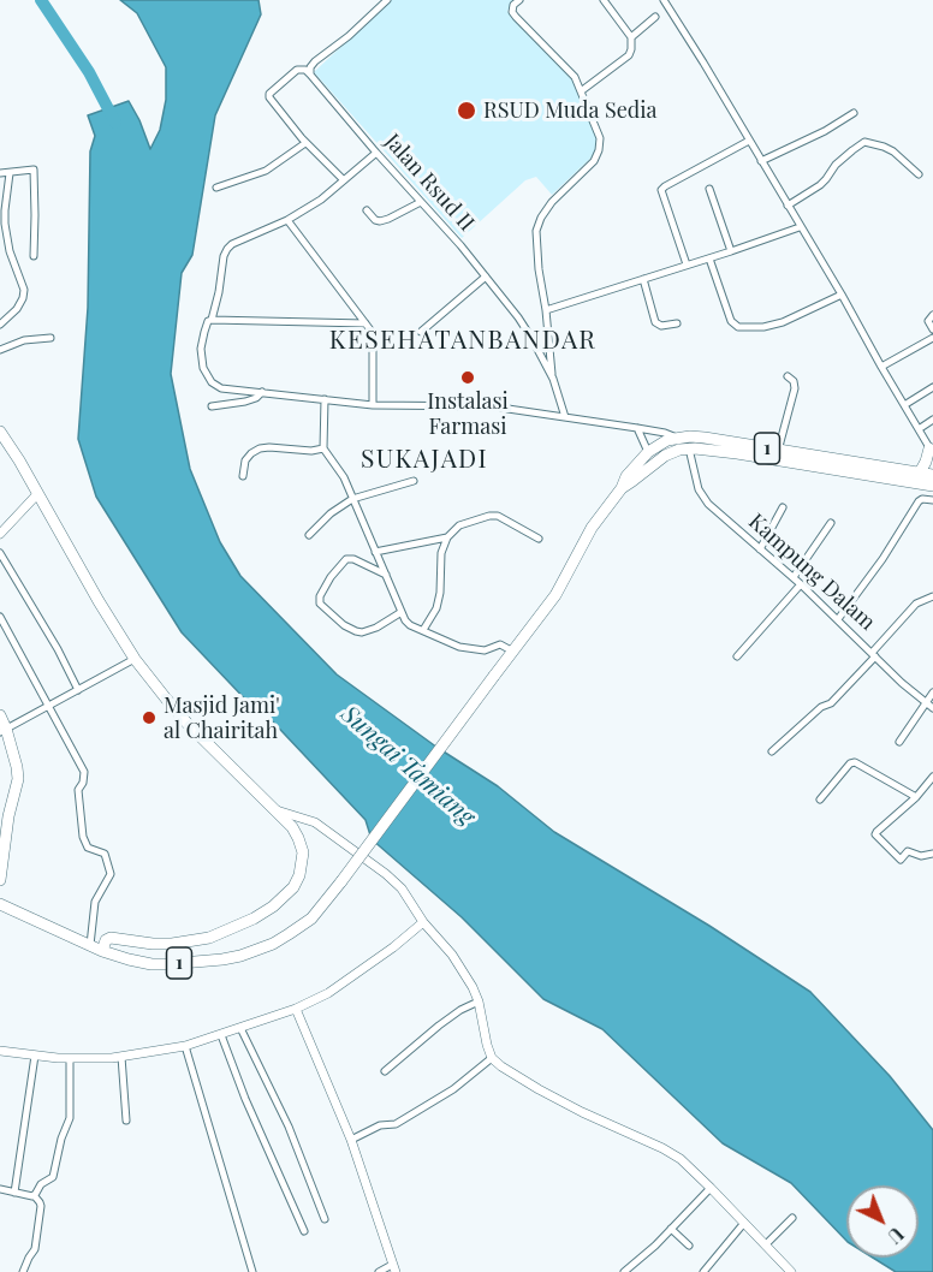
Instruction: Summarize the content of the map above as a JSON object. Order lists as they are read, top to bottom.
{
  "streets": {
    "highway": ["1"],
    "street": ["Jalan Rsud II", "Kampung Dalam"]
  },
  "crossings": [
    ["1", "Kampung Dalam"]
  ],
  "districts": ["KESEHATANBANDAR", "SUKAJADI"],
  "water": ["Sungai Tamiang"],
  "places": ["RSUD Muda Sedia", "Instalasi Farmasi", "Masjid Jami' al Chairitah"],
  "north": "bottom right"
}
